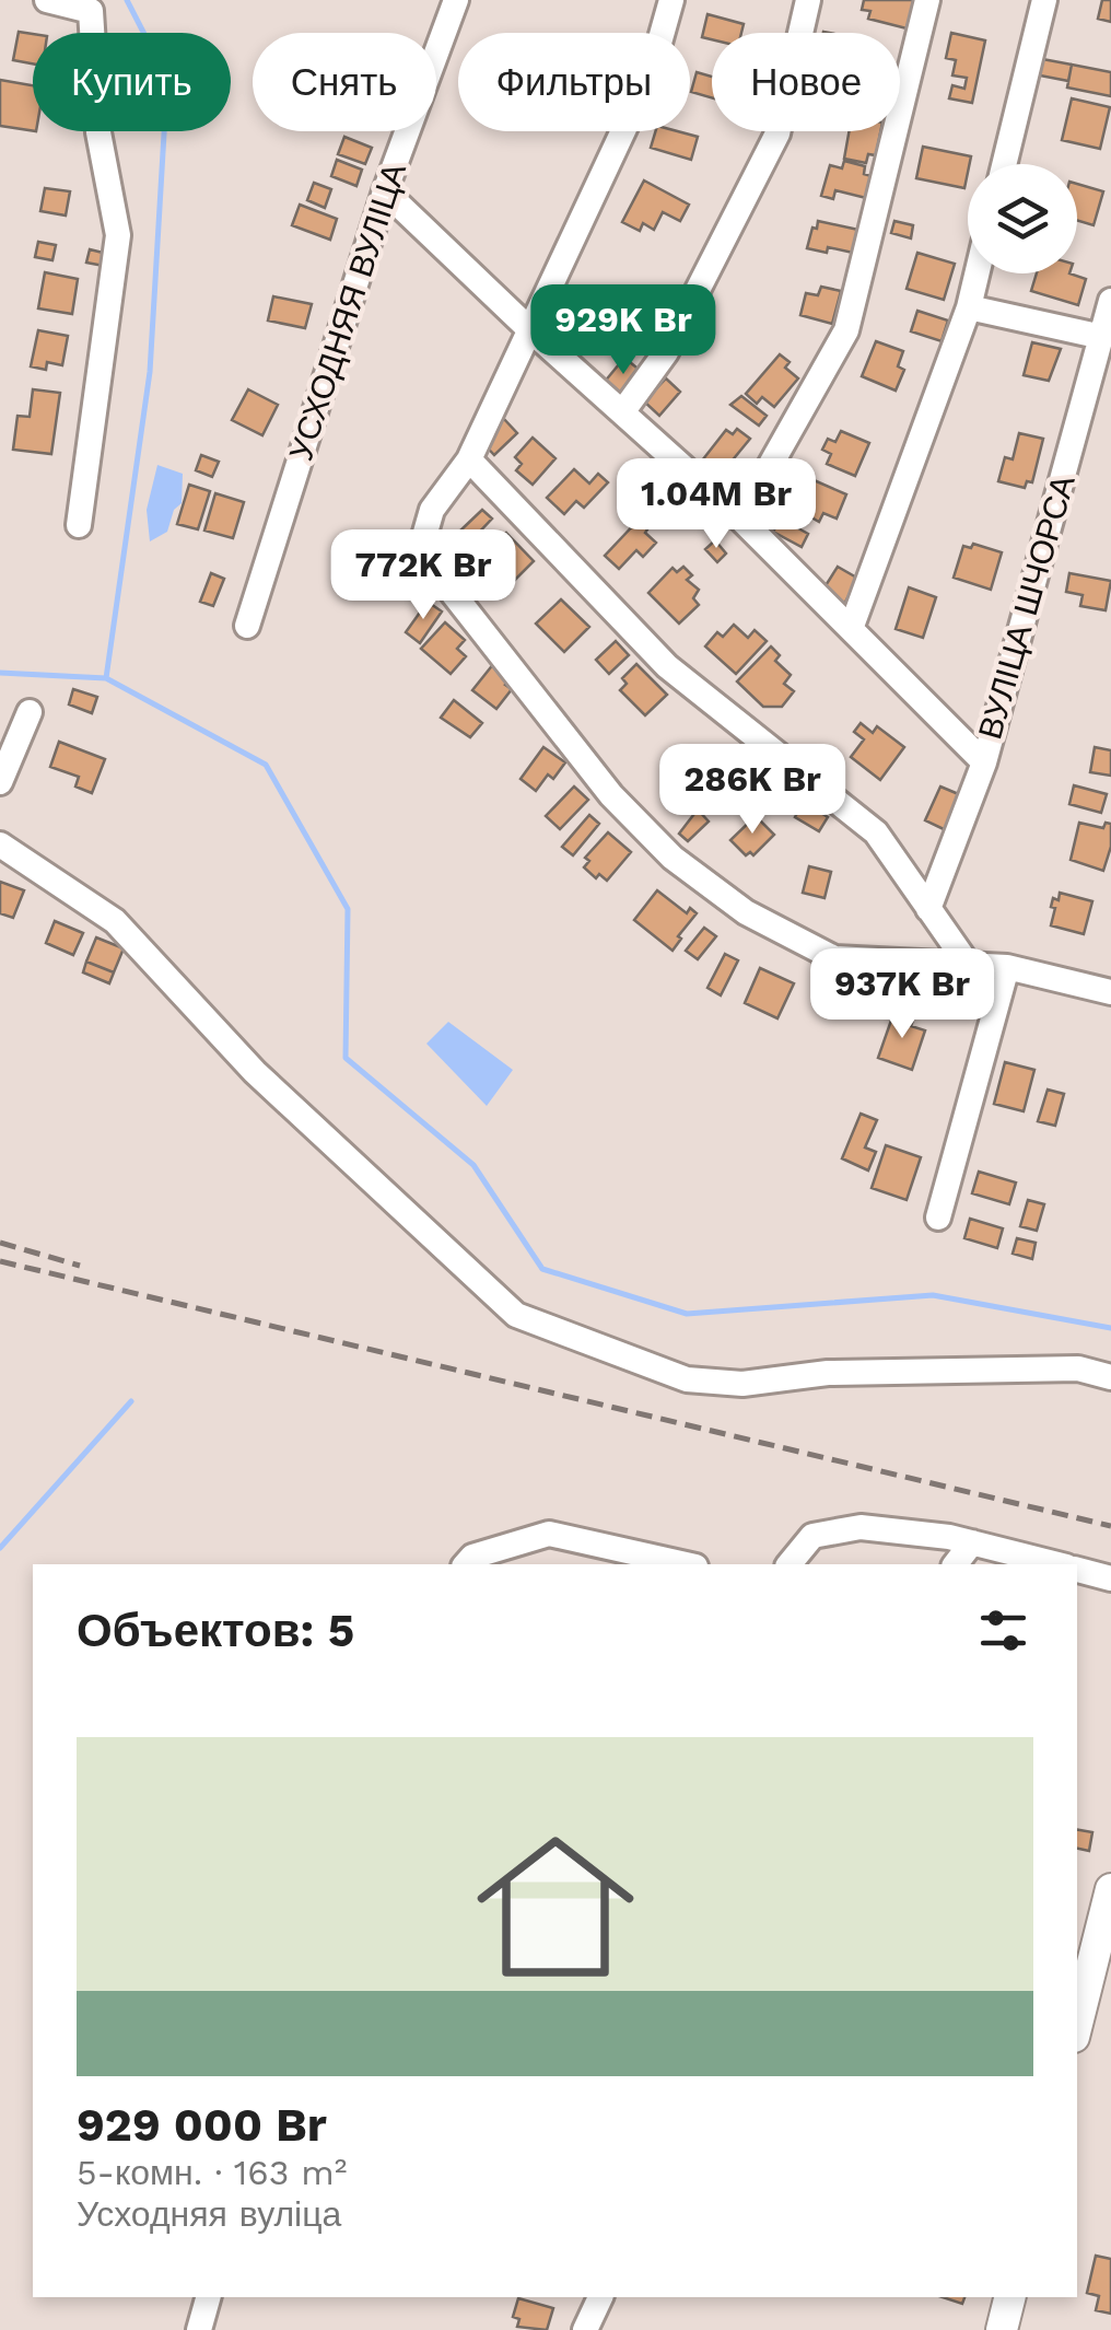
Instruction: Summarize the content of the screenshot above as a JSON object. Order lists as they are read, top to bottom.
{
  "streets": {
    "street": ["УСХОДНЯЯ ВУЛІЦА", "ВУЛІЦА ШЧОРСА"]
  },
  "page": {
    "chip": [
      "Купить",
      "Снять",
      "Фильтры",
      "Новое"
    ],
    "price": [
      "929K Br",
      "1.04M Br",
      "772K Br",
      "286K Br",
      "937K Br"
    ],
    "heading": "Объектов: 5",
    "list": [
      {
        "name": "929 000 Br",
        "note": "5-комн. · 163 m² · Усходняя вуліца"
      }
    ]
  }
}
